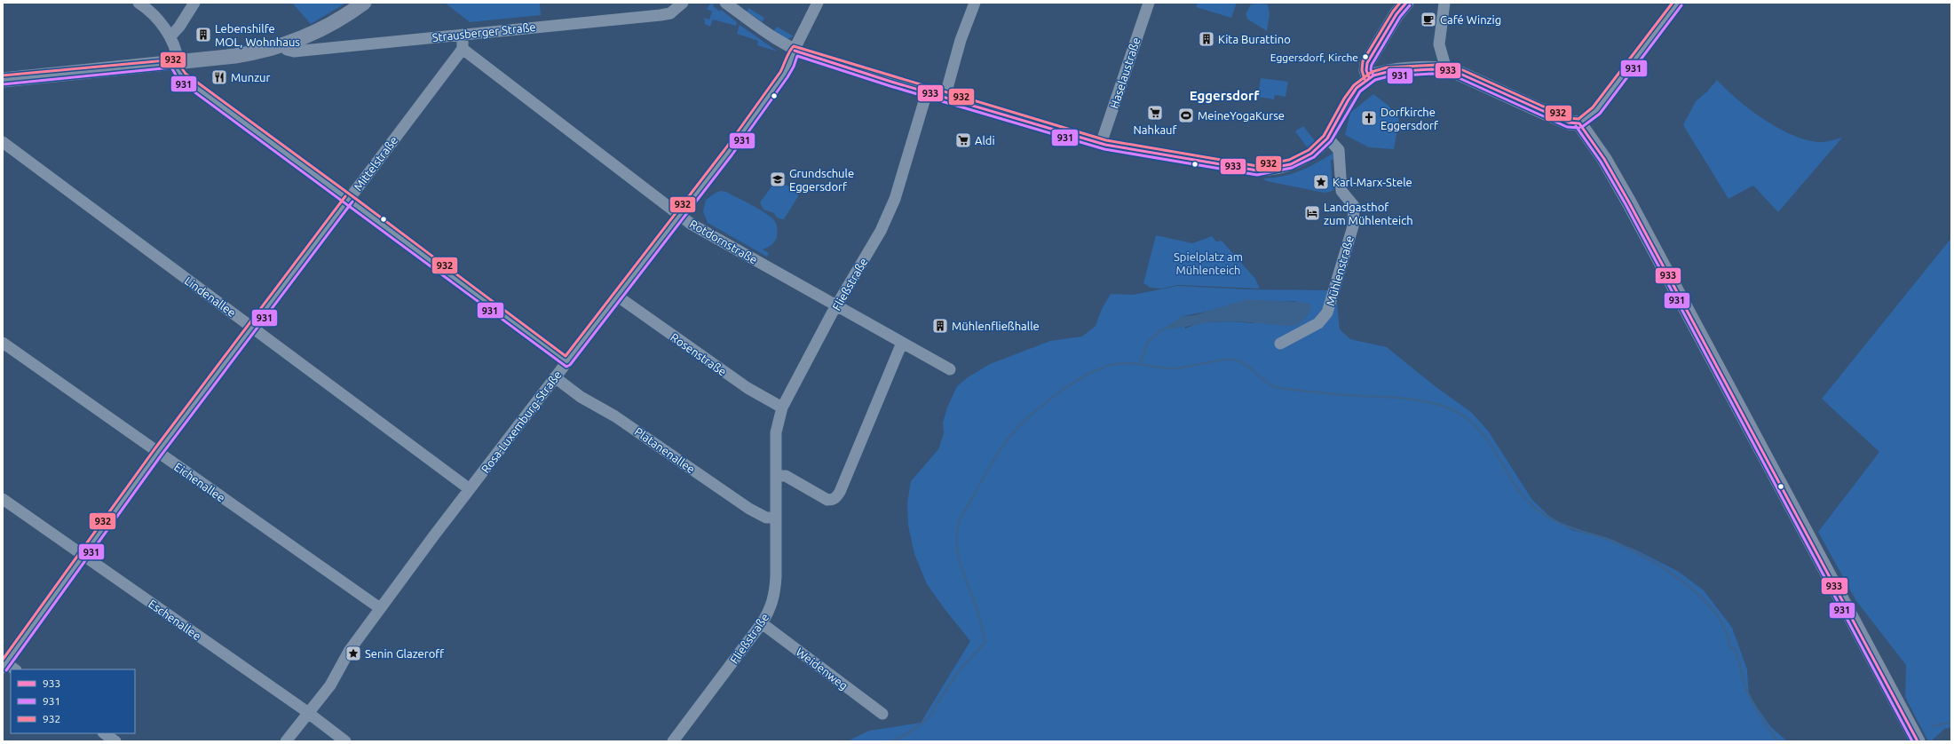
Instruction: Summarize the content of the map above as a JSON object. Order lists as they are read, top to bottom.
{
  "streets": {
    "main road": ["Strausberger Straße"],
    "street": [
      "Haselaustraße",
      "Mittelstraße",
      "Rotdornstraße",
      "Mühlenstraße",
      "Fließstraße",
      "Lindenallee",
      "Rosenstraße",
      "Rosa-Luxemburg-Straße",
      "Platanenallee",
      "Eichenallee",
      "Eschenallee",
      "Weidenweg"
    ]
  },
  "crossings": [
    ["Mittelstraße", "Rotdornstraße"],
    ["Mittelstraße", "Lindenallee"],
    ["Mittelstraße", "Eichenallee"],
    ["Mittelstraße", "Eschenallee"],
    ["Rotdornstraße", "Fließstraße"],
    ["Rotdornstraße", "Rosa-Luxemburg-Straße"],
    ["Fließstraße", "Rosenstraße"],
    ["Fließstraße", "Platanenallee"],
    ["Fließstraße", "Weidenweg"],
    ["Lindenallee", "Rosa-Luxemburg-Straße"],
    ["Rosenstraße", "Rosa-Luxemburg-Straße"],
    ["Rosa-Luxemburg-Straße", "Platanenallee"],
    ["Rosa-Luxemburg-Straße", "Eichenallee"],
    ["Rosa-Luxemburg-Straße", "Eschenallee"]
  ],
  "districts": ["Eggersdorf"],
  "parks": ["Spielplatz am Mühlenteich"],
  "places": {
    "cafe": ["Café Winzig"],
    "building": ["Lebenshilfe MOL, Wohnhaus", "Kita Burattino", "Mühlenfließhalle"],
    "other": ["Eggersdorf, Kirche"],
    "restaurant": ["Munzur"],
    "supermarket": ["Nahkauf", "Aldi"],
    "sports": ["MeineYogaKurse"],
    "church": ["Dorfkirche Eggersdorf"],
    "school or university": ["Grundschule Eggersdorf"],
    "place": ["Karl-Marx-Stele", "Senin Glazeroff"],
    "hotel": ["Landgasthof zum Mühlenteich"]
  },
  "lines": ["transit line 933", "transit line 932", "transit line 931"],
  "legend": ["933", "931", "932"]
}
